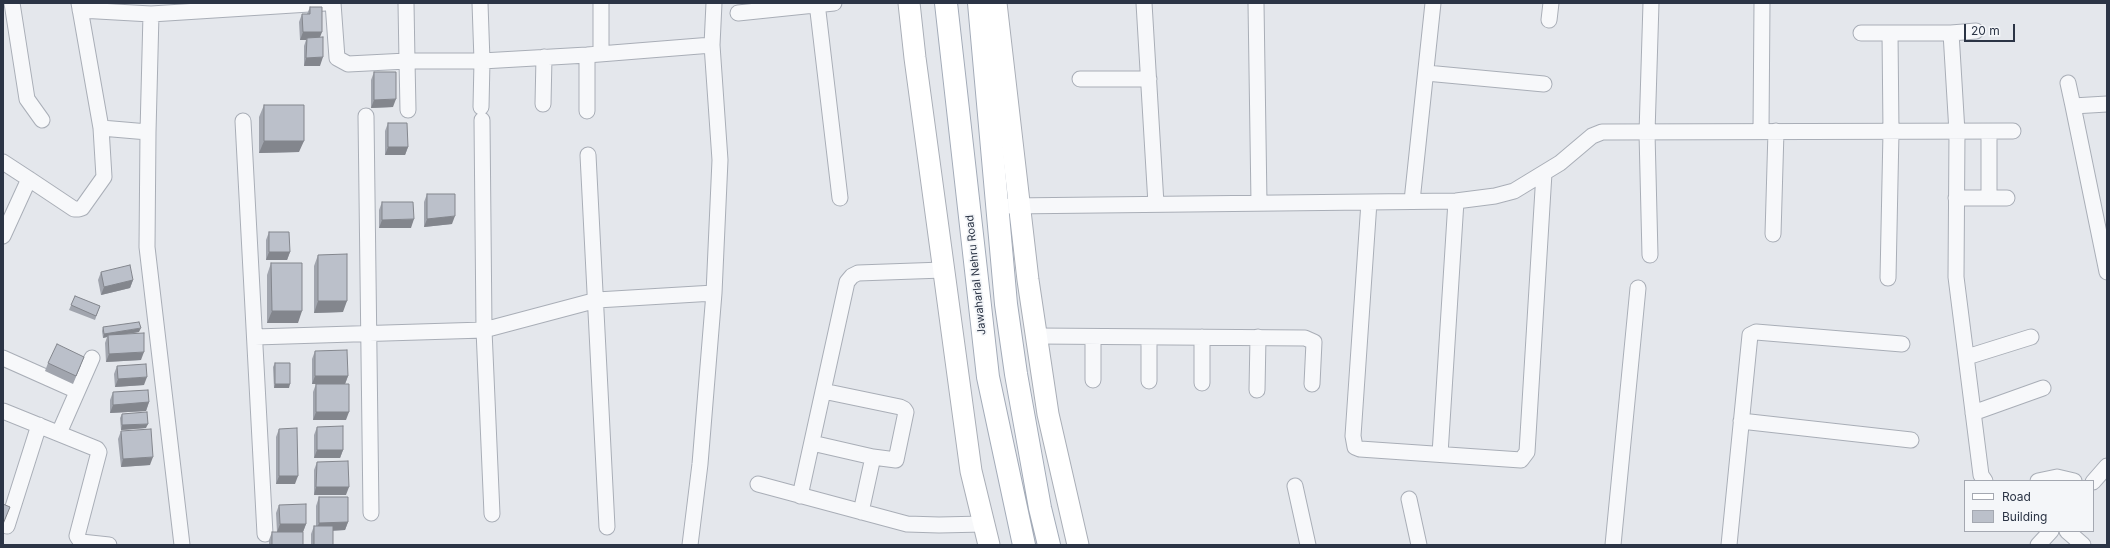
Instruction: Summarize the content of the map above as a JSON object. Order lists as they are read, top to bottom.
{
  "streets": {
    "main road": ["Jawaharlal Nehru Road"]
  },
  "legend": ["Road", "Building"],
  "scale_bar": "20 m"
}
